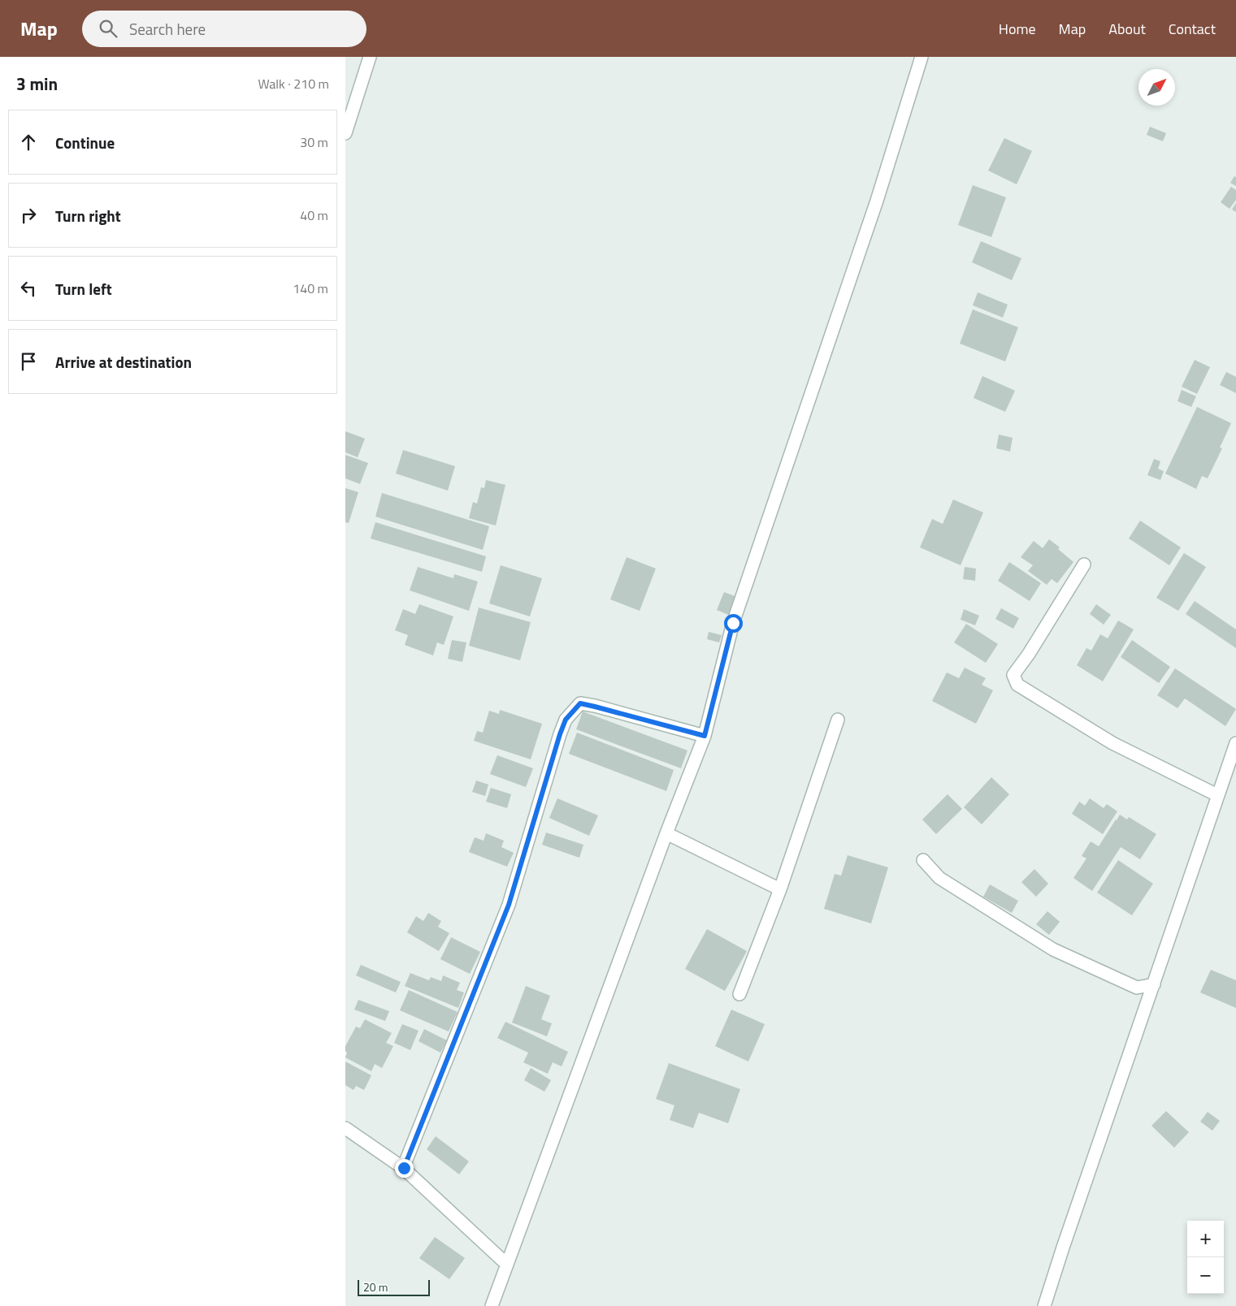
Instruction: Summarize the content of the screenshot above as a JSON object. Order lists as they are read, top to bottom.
{
  "scale_bar": "20 m",
  "north": "top right",
  "page": {
    "header": "Map",
    "search": "Search here",
    "nav": [
      "Home",
      "Map",
      "About",
      "Contact"
    ],
    "heading": ["3 min", "Walk · 210 m"],
    "list": [
      ["Continue", "30 m"],
      ["Turn right", "40 m"],
      ["Turn left", "140 m"],
      "Arrive at destination"
    ],
    "map_buttons": ["+", "−"],
    "scale": "20 m"
  }
}
